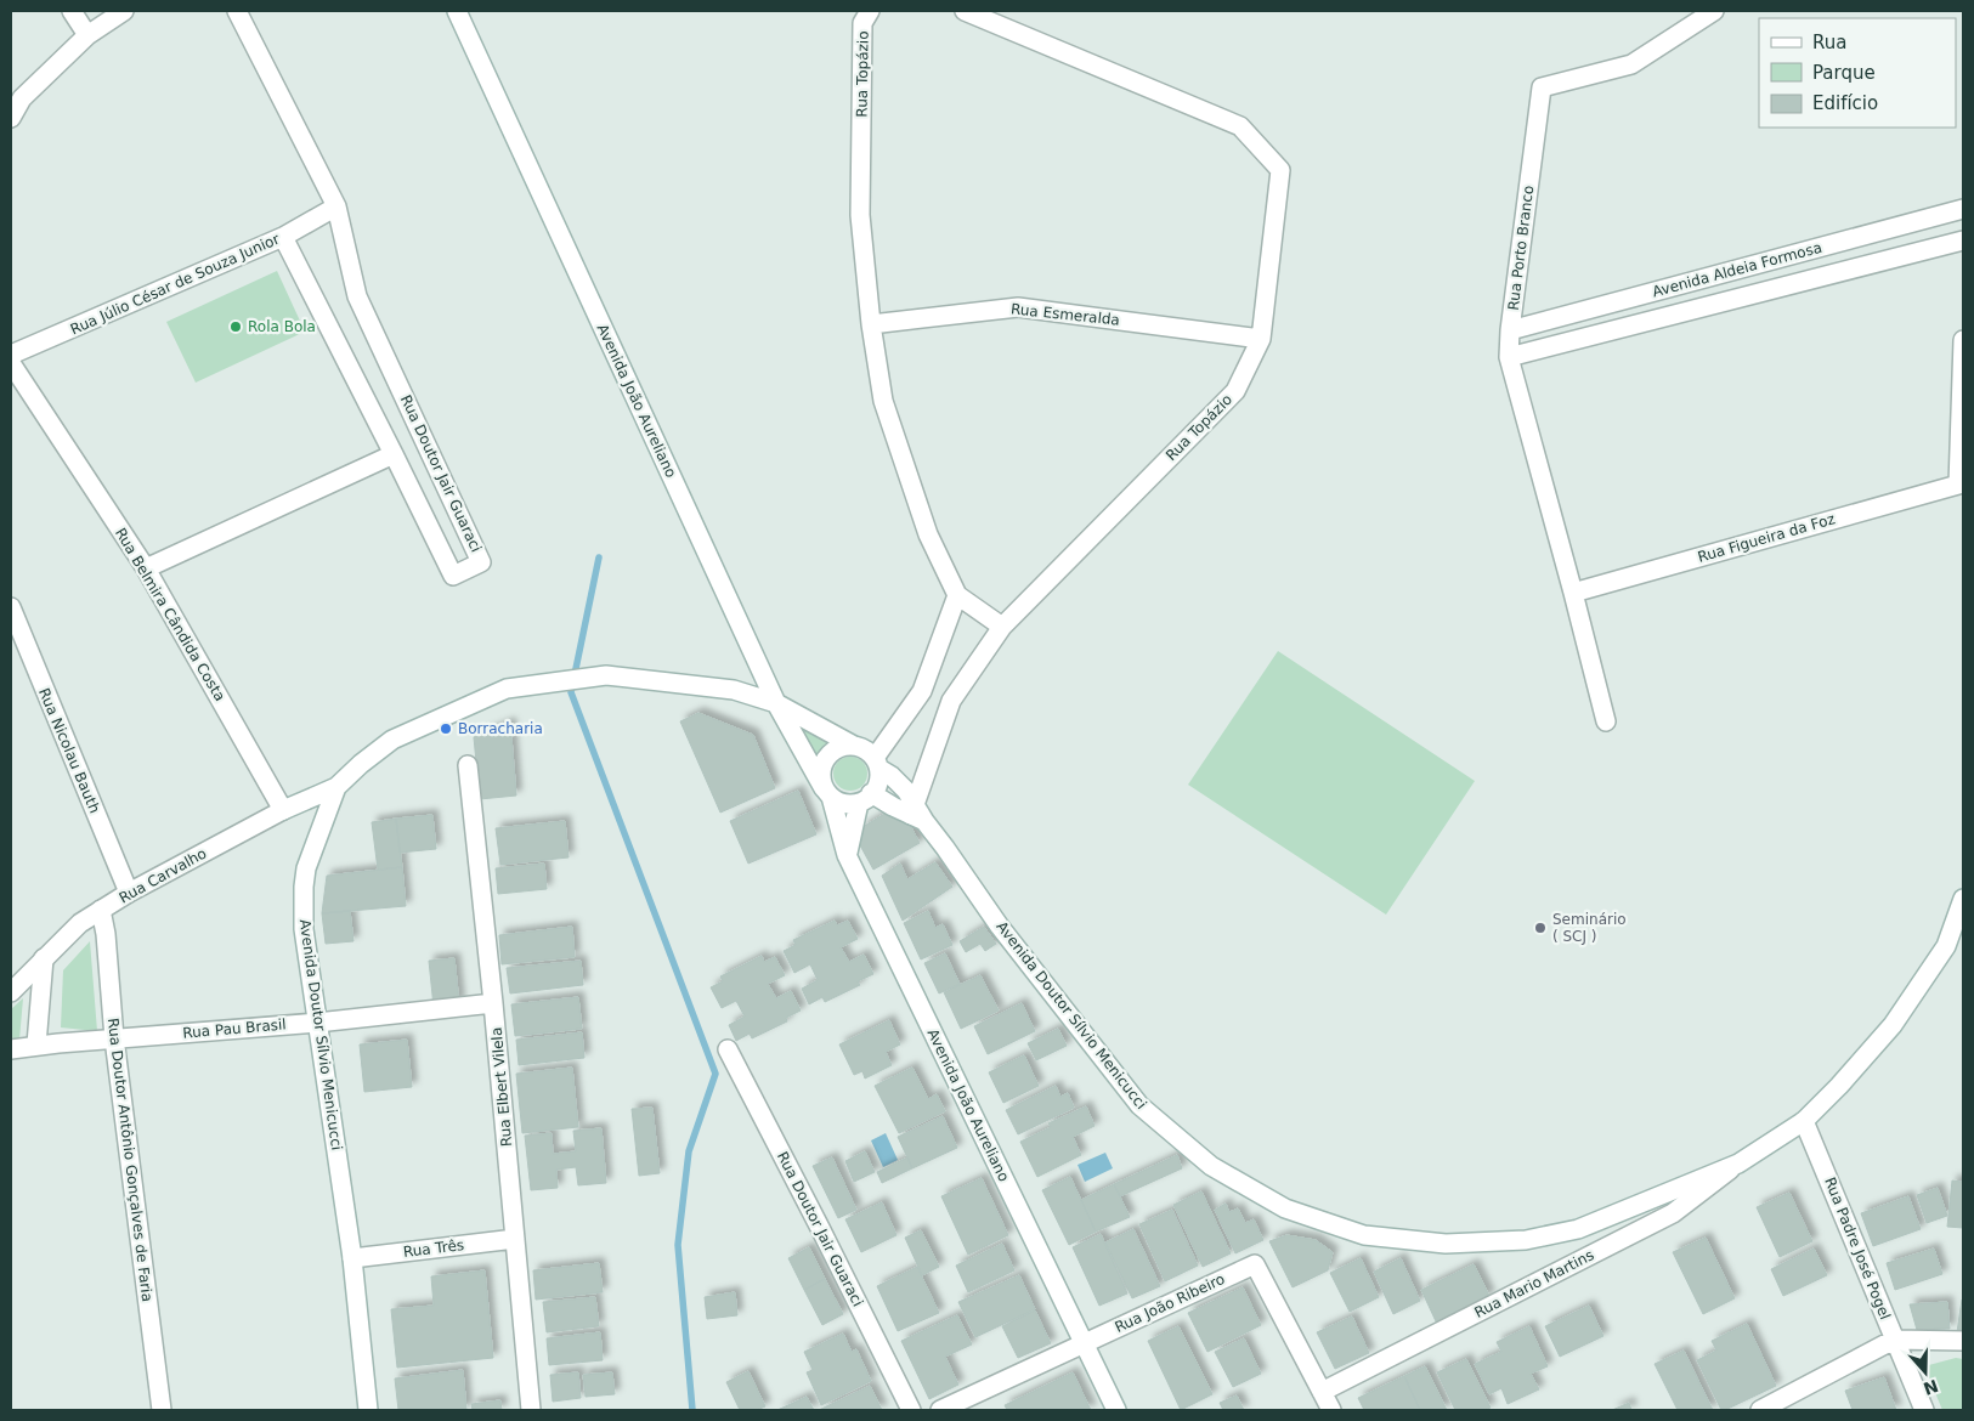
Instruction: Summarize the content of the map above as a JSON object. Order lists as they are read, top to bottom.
{
  "streets": {
    "street": [
      "Rua Topázio",
      "Rua Porto Branco",
      "Avenida Aldeia Formosa",
      "Rua Júlio César de Souza Junior",
      "Rua Esmeralda",
      "Avenida João Aureliano",
      "Rua Doutor Jair Guaraci",
      "Rua Figueira da Foz",
      "Rua Belmira Cândida Costa",
      "Rua Nicolau Bauth",
      "Rua Carvalho",
      "Avenida Doutor Sílvio Menicucci",
      "Rua Pau Brasil",
      "Rua Elbert Vilela",
      "Rua Doutor Antônio Gonçalves de Faria",
      "Rua Três",
      "Rua Padre José Pogel",
      "Rua Mario Martins",
      "Rua João Ribeiro"
    ]
  },
  "crossings": [
    ["Rua Topázio", "Rua Esmeralda"],
    ["Rua Topázio", "Avenida Doutor Sílvio Menicucci"],
    ["Rua Porto Branco", "Avenida Aldeia Formosa"],
    ["Rua Porto Branco", "Rua Figueira da Foz"],
    ["Rua Júlio César de Souza Junior", "Rua Doutor Jair Guaraci"],
    ["Avenida João Aureliano", "Avenida Doutor Sílvio Menicucci"],
    ["Avenida João Aureliano", "Rua João Ribeiro"],
    ["Rua Belmira Cândida Costa", "Rua Carvalho"],
    ["Rua Nicolau Bauth", "Rua Carvalho"],
    ["Rua Carvalho", "Avenida Doutor Sílvio Menicucci"],
    ["Rua Carvalho", "Rua Doutor Antônio Gonçalves de Faria"],
    ["Avenida Doutor Sílvio Menicucci", "Rua Pau Brasil"],
    ["Avenida Doutor Sílvio Menicucci", "Rua Três"],
    ["Avenida Doutor Sílvio Menicucci", "Rua Padre José Pogel"],
    ["Avenida Doutor Sílvio Menicucci", "Rua Mario Martins"],
    ["Rua Pau Brasil", "Rua Elbert Vilela"],
    ["Rua Pau Brasil", "Rua Doutor Antônio Gonçalves de Faria"],
    ["Rua Elbert Vilela", "Rua Três"],
    ["Rua Mario Martins", "Rua João Ribeiro"]
  ],
  "places": ["Rola Bola", "Borracharia", "Seminário ( SCJ )"],
  "legend": ["Rua", "Parque", "Edifício"],
  "north": "bottom"
}
